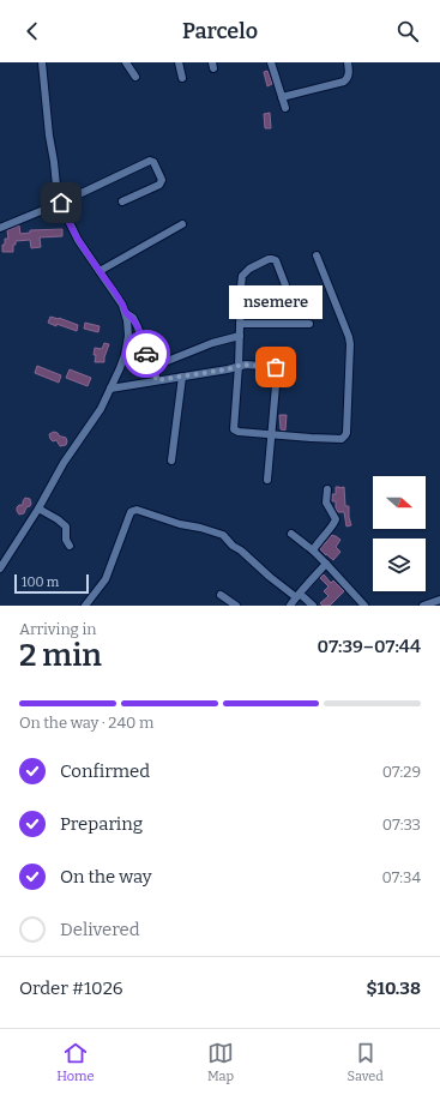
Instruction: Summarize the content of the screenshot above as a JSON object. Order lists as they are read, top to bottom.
{
  "places": ["nsemere"],
  "scale_bar": "100 m",
  "north": "right",
  "page": {
    "header": "Parcelo",
    "bubble": "nsemere",
    "scale": "100 m",
    "heading": ["2 min", "Arriving in", "07:39–07:44"],
    "panel": ["Order #1026", "$10.38"],
    "bar": "On the way · 240 m",
    "list": [
      ["Confirmed", "07:29"],
      ["Preparing", "07:33"],
      ["On the way", "07:34"],
      "Delivered"
    ],
    "tabs": ["Home", "Map", "Saved"]
  }
}
